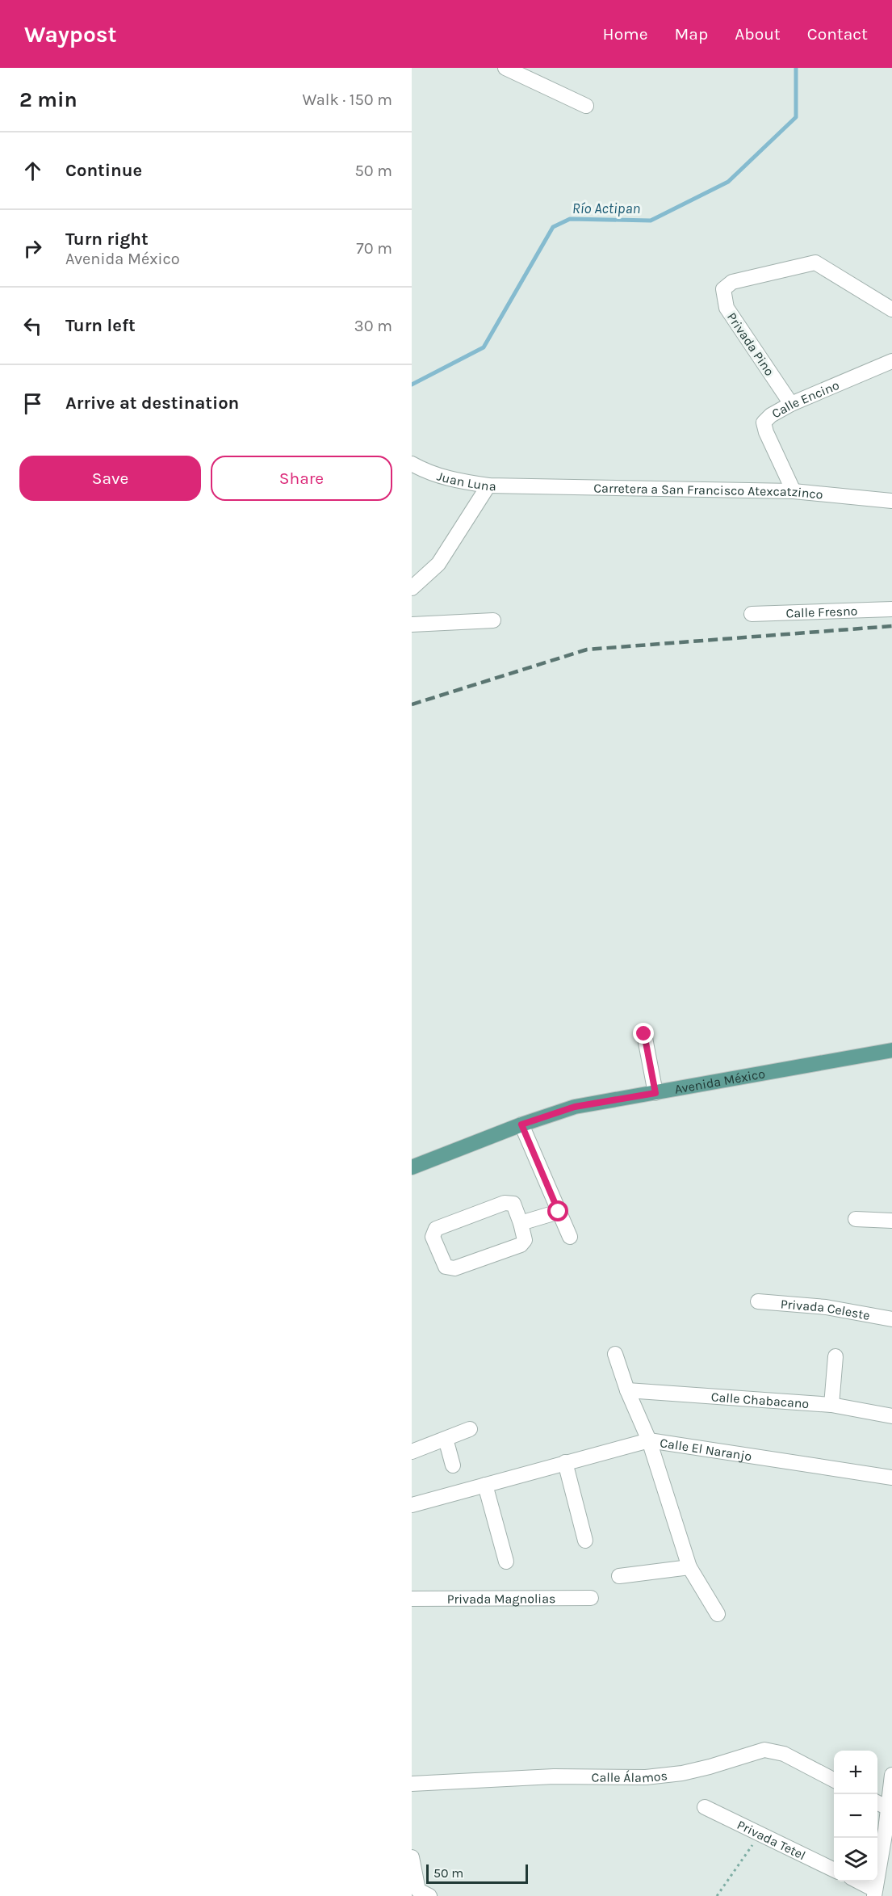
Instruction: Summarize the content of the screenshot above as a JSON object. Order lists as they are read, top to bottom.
{
  "streets": {
    "main road": ["Avenida México"],
    "street": [
      "Privada Pino",
      "Calle Encino",
      "Juan Luna",
      "Carretera a San Francisco Atexcatzinco",
      "Calle Fresno",
      "Privada Celeste",
      "Calle Chabacano",
      "Calle El Naranjo",
      "Privada Magnolias",
      "Calle Álamos",
      "Privada Tetel"
    ]
  },
  "crossings": [
    ["Privada Pino", "Calle Encino"],
    ["Calle Encino", "Carretera a San Francisco Atexcatzinco"],
    ["Juan Luna", "Carretera a San Francisco Atexcatzinco"]
  ],
  "water": ["Río Actipan"],
  "scale_bar": "50 m",
  "page": {
    "header": "Waypost",
    "nav": [
      "Home",
      "Map",
      "About",
      "Contact"
    ],
    "heading": ["2 min", "Walk · 150 m"],
    "list": [
      ["Continue", "50 m"],
      ["Turn right", "Avenida México", "70 m"],
      ["Turn left", "30 m"],
      "Arrive at destination"
    ],
    "buttons": ["Save", "Share"],
    "map_buttons": ["+", "−"],
    "scale": "50 m"
  }
}
